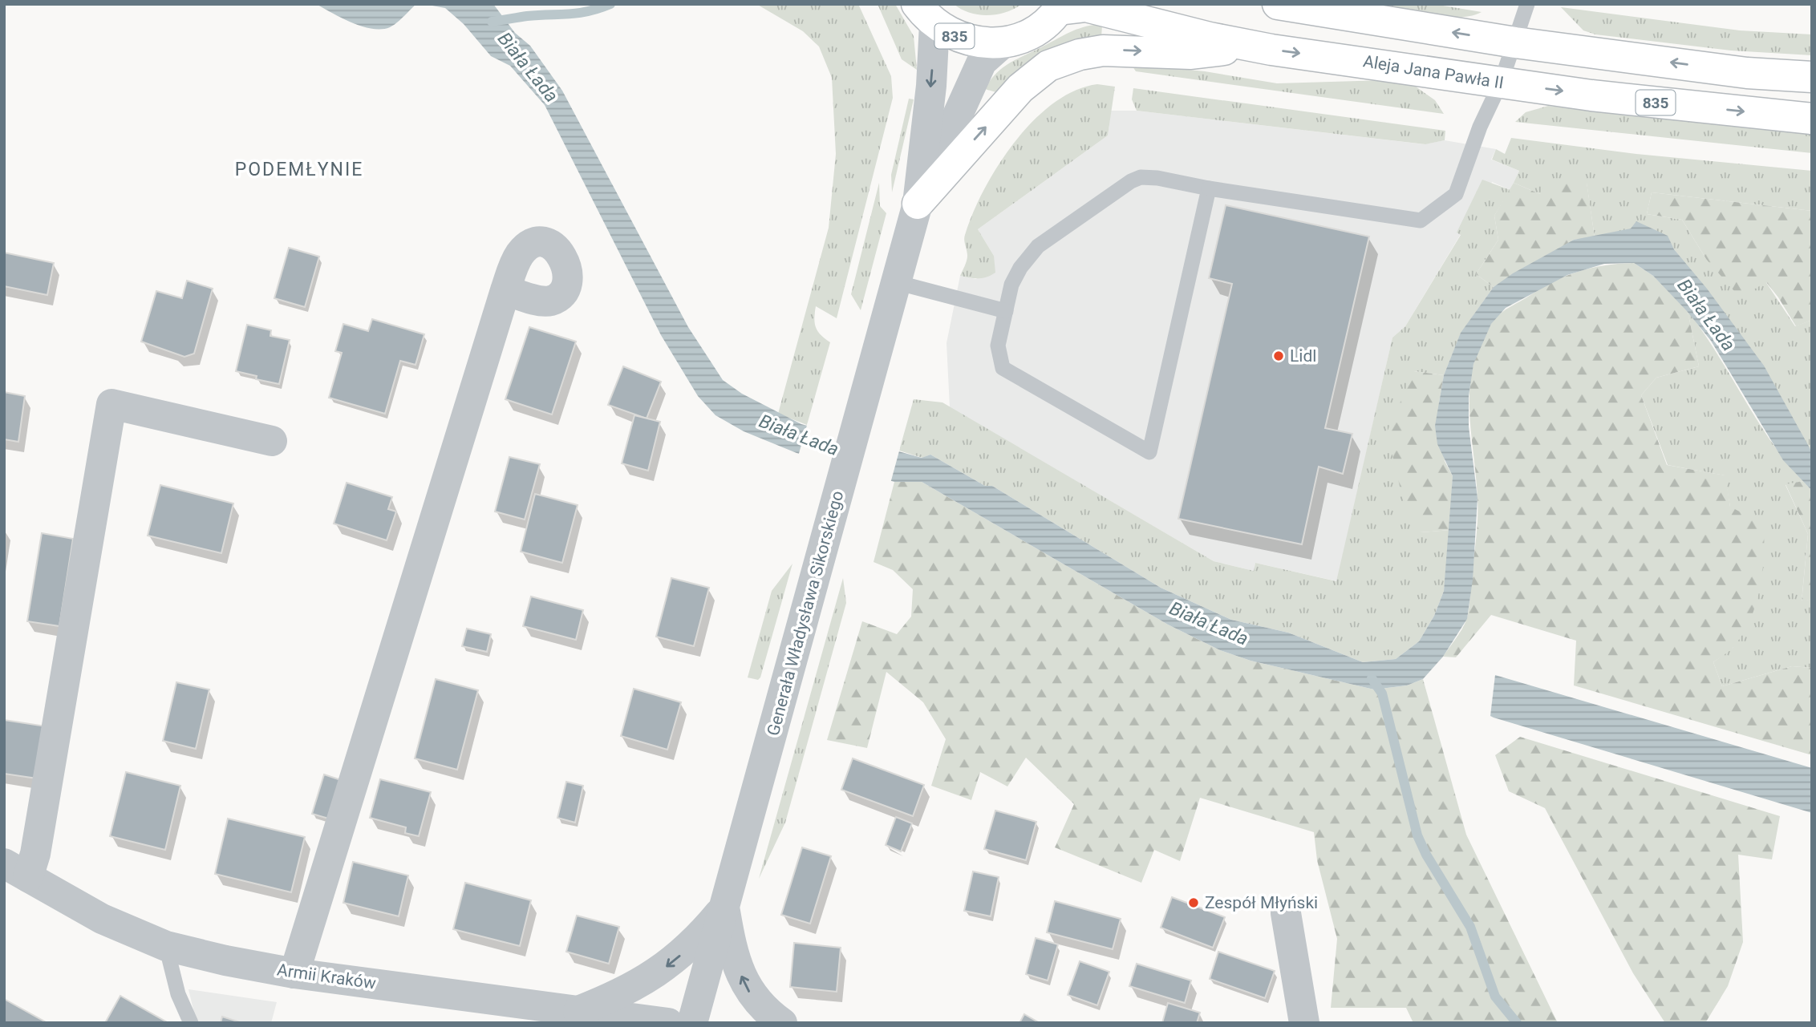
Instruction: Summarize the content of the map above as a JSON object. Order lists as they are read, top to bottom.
{
  "streets": {
    "main road": ["835", "Aleja Jana Pawła II"],
    "street": ["Generała Władysława Sikorskiego", "Armii Kraków"]
  },
  "crossings": [
    ["835", "Aleja Jana Pawła II"],
    ["835", "Generała Władysława Sikorskiego"]
  ],
  "districts": ["PODEMŁYNIE"],
  "water": ["Biała Łada"],
  "places": ["Lidl", "Zespół Młyński"]
}
